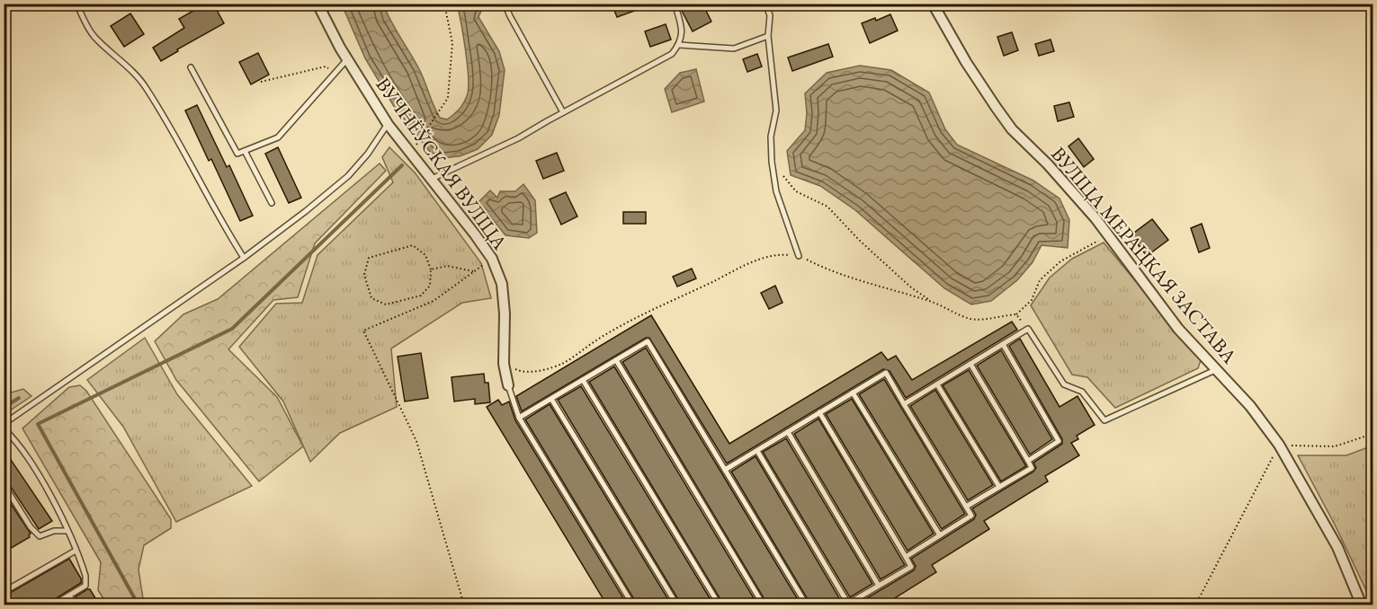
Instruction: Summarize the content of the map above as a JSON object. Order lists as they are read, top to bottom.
{
  "streets": {
    "street": ["ВУЧНЁЎСКАЯ ВУЛІЦА", "ВУЛІЦА МЕРАЦКАЯ ЗАСТАВА"]
  }
}
